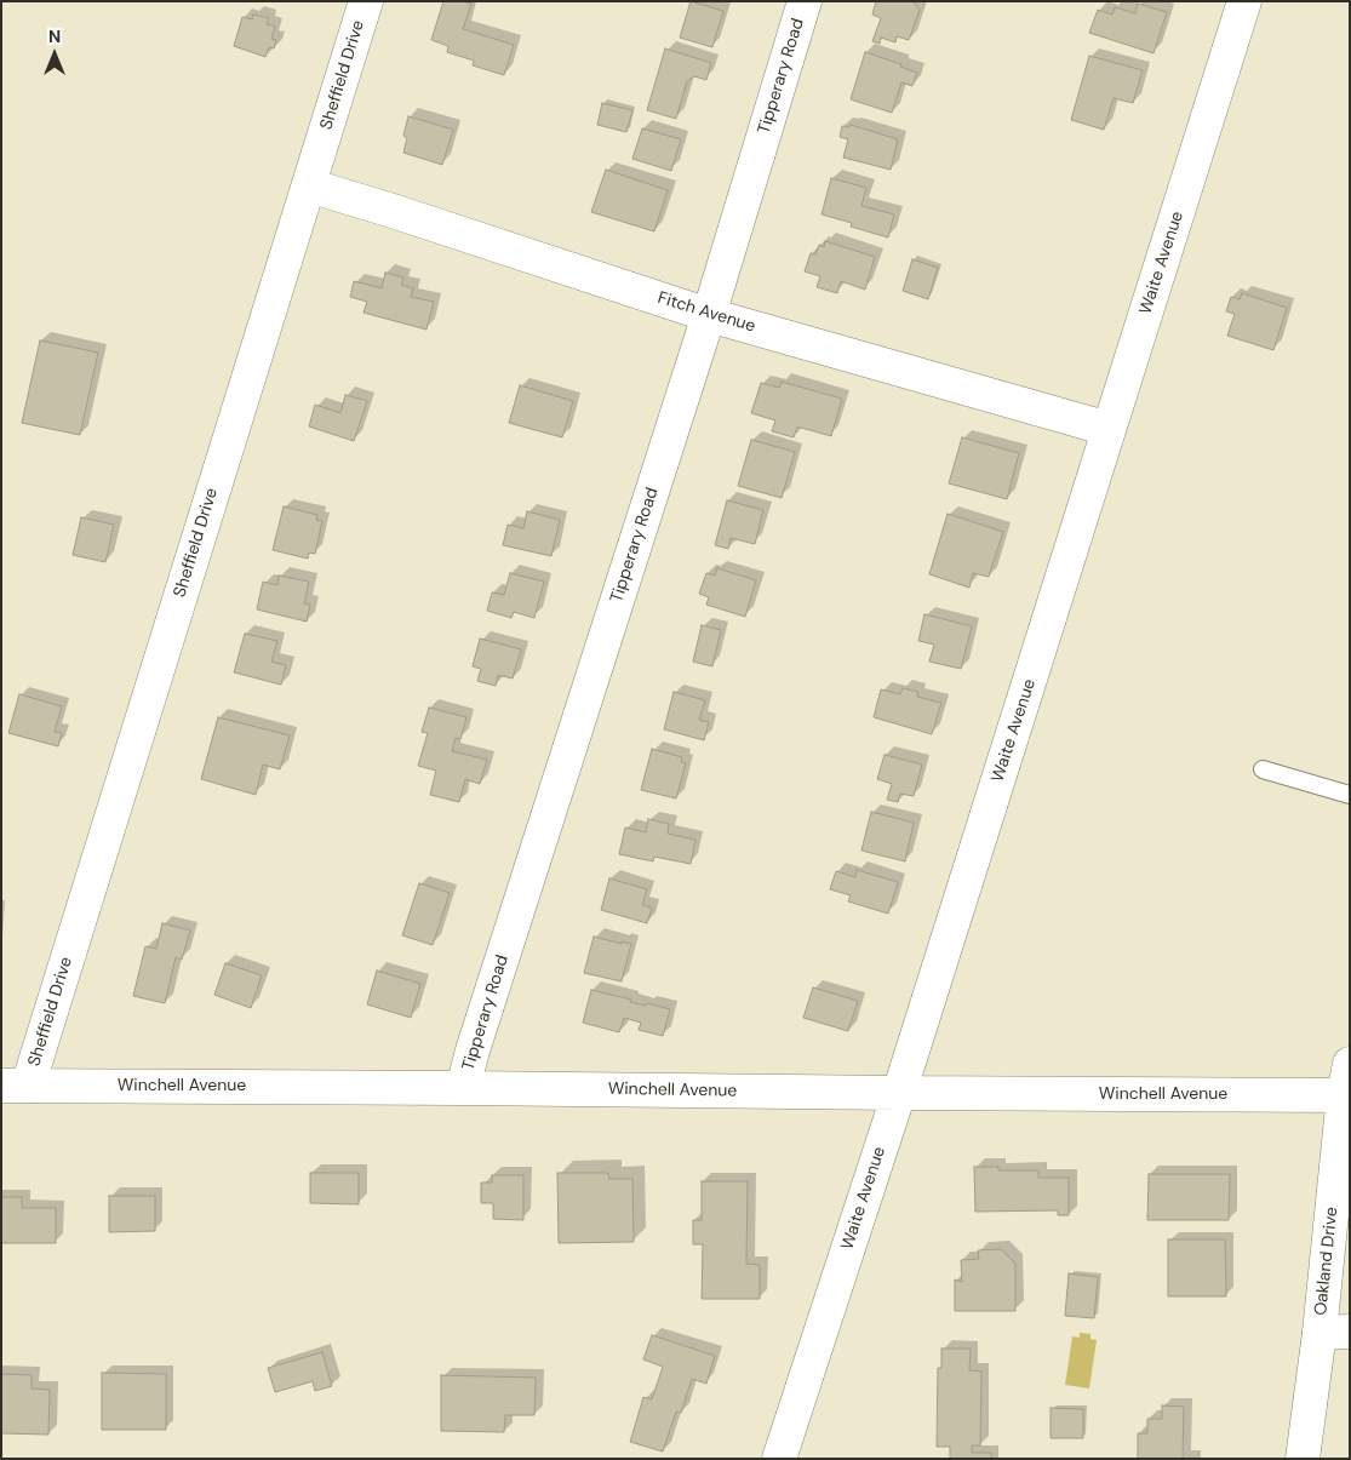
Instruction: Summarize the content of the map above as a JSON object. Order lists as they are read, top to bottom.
{
  "streets": {
    "street": [
      "Sheffield Drive",
      "Tipperary Road",
      "Waite Avenue",
      "Fitch Avenue",
      "Winchell Avenue",
      "Oakland Drive"
    ]
  },
  "crossings": [
    ["Sheffield Drive", "Fitch Avenue"],
    ["Sheffield Drive", "Winchell Avenue"],
    ["Tipperary Road", "Fitch Avenue"],
    ["Tipperary Road", "Winchell Avenue"],
    ["Waite Avenue", "Fitch Avenue"],
    ["Waite Avenue", "Winchell Avenue"],
    ["Winchell Avenue", "Oakland Drive"]
  ],
  "north": "top"
}
